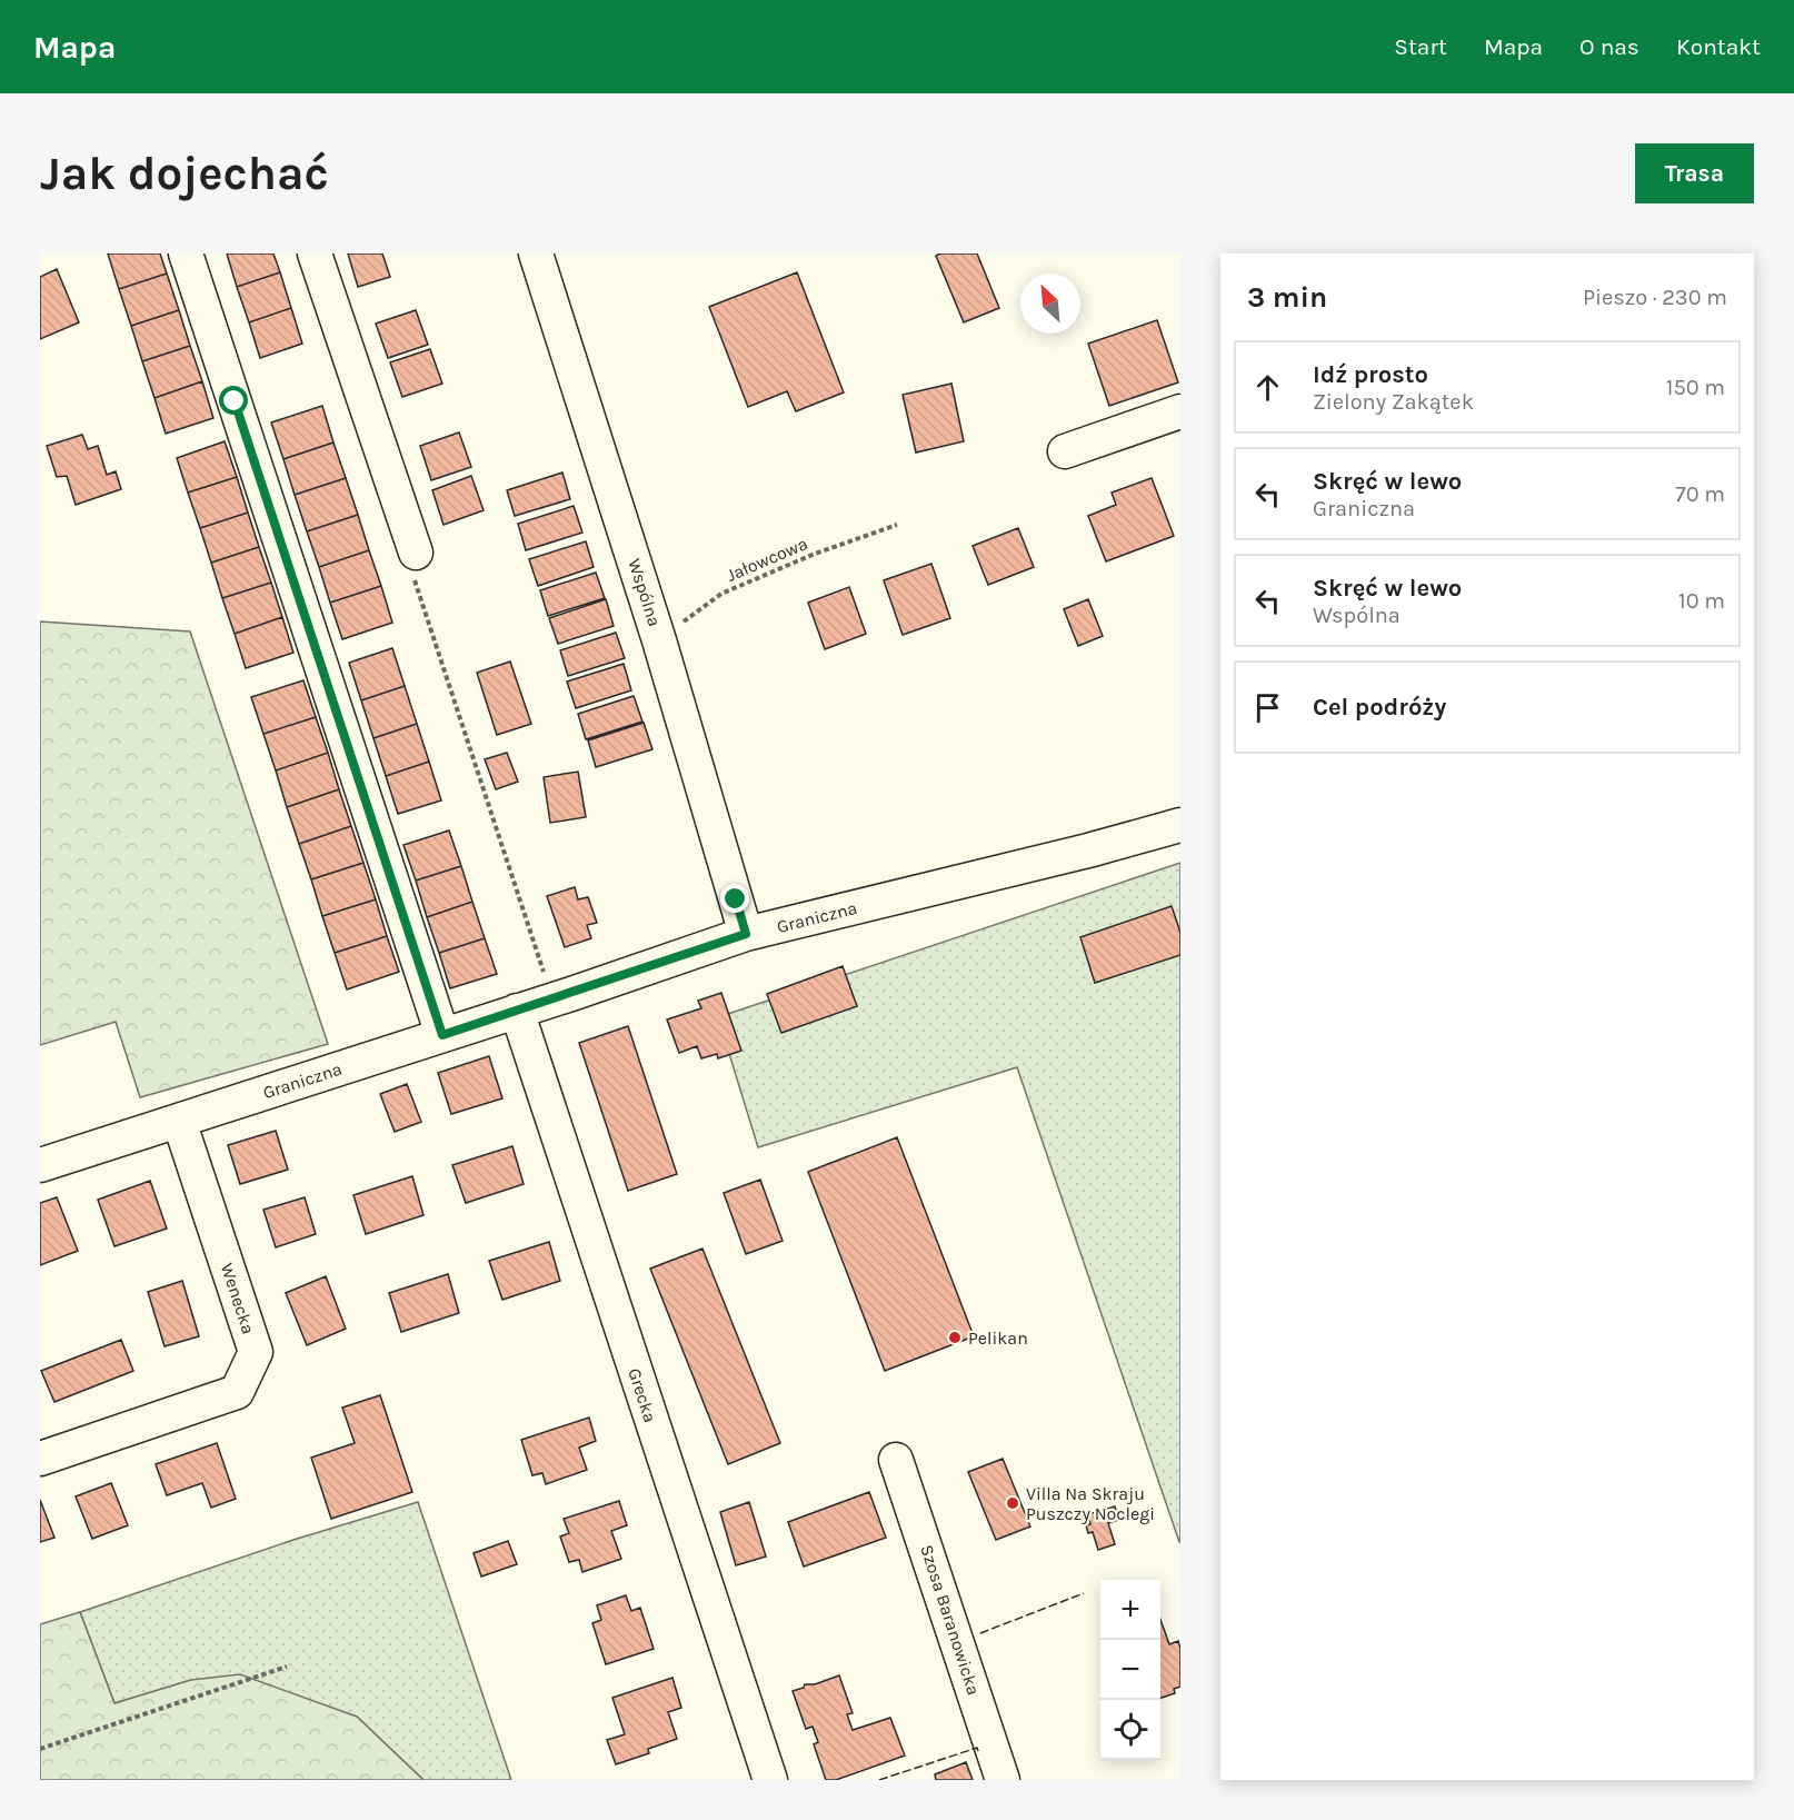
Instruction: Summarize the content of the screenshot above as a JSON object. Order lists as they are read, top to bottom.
{
  "streets": {
    "street": [
      "Wspólna",
      "Graniczna",
      "Wenecka",
      "Grecka",
      "Szosa Baranowicka"
    ],
    "path": ["Jałowcowa"]
  },
  "crossings": [
    ["Jałowcowa", "Wspólna"],
    ["Wspólna", "Graniczna"],
    ["Graniczna", "Wenecka"],
    ["Graniczna", "Grecka"]
  ],
  "places": ["Pelikan", "Villa Na Skraju Puszczy Noclegi"],
  "north": "top left",
  "page": {
    "header": "Mapa",
    "nav": [
      "Start",
      "Mapa",
      "O nas",
      "Kontakt"
    ],
    "buttons": "Trasa",
    "title": "Jak dojechać",
    "heading": ["3 min", "Pieszo · 230 m"],
    "list": [
      ["Idź prosto", "Zielony Zakątek", "150 m"],
      ["Skręć w lewo", "Graniczna", "70 m"],
      ["Skręć w lewo", "Wspólna", "10 m"],
      "Cel podróży"
    ],
    "map_buttons": ["+", "−"]
  }
}
